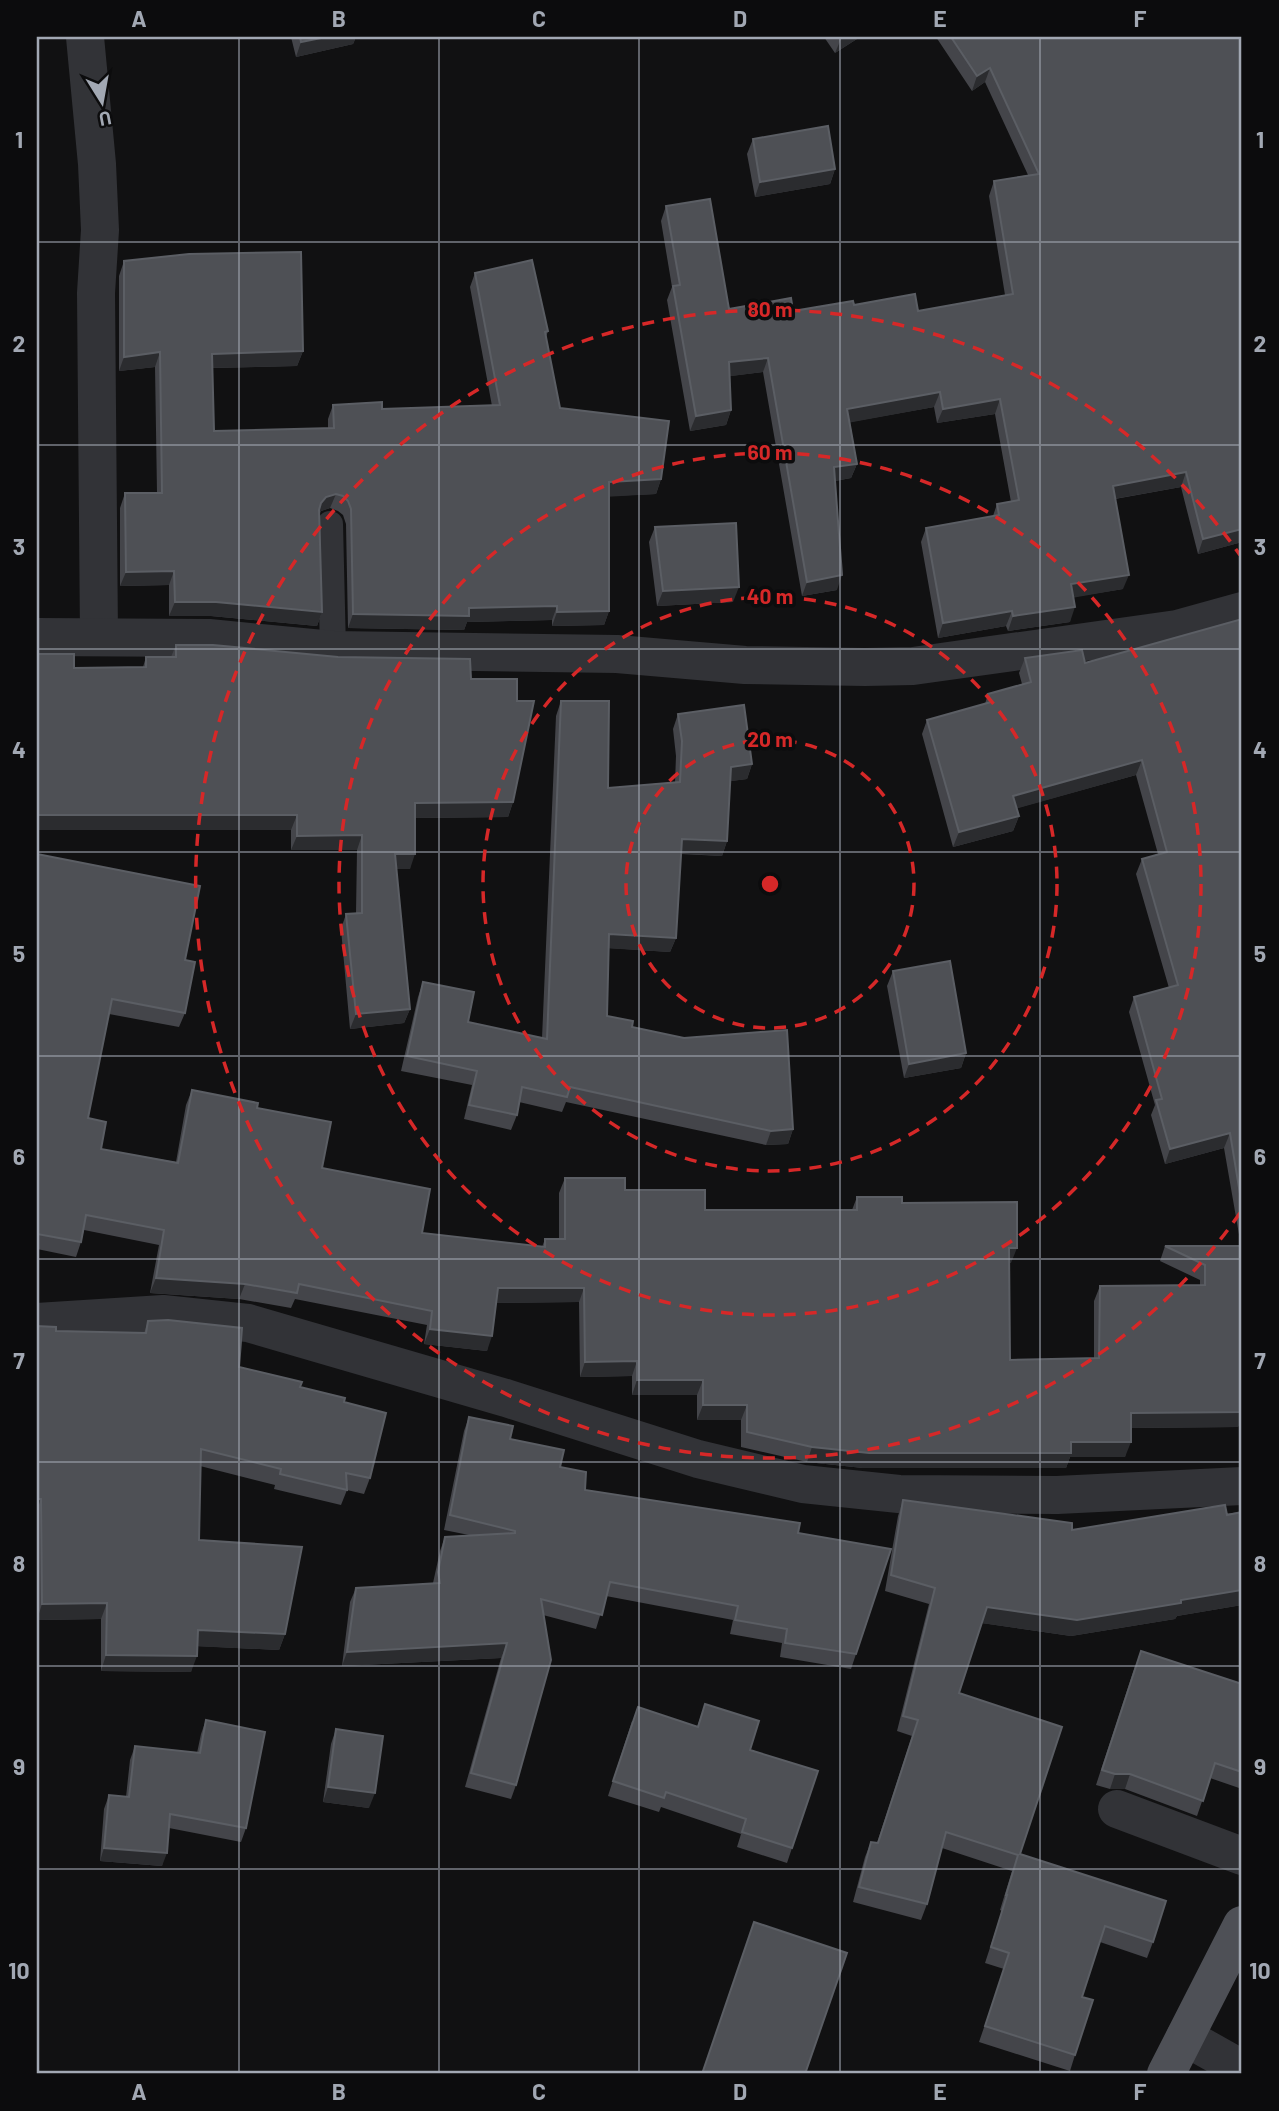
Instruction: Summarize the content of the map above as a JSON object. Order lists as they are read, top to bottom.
{
  "north": "bottom",
  "grid": {
    "columns": [
      "A",
      "B",
      "C",
      "D",
      "E",
      "F"
    ],
    "rows": [
      "1",
      "2",
      "3",
      "4",
      "5",
      "6",
      "7",
      "8",
      "9",
      "10"
    ]
  },
  "rings": [
    "80 m",
    "60 m",
    "40 m",
    "20 m"
  ]
}
